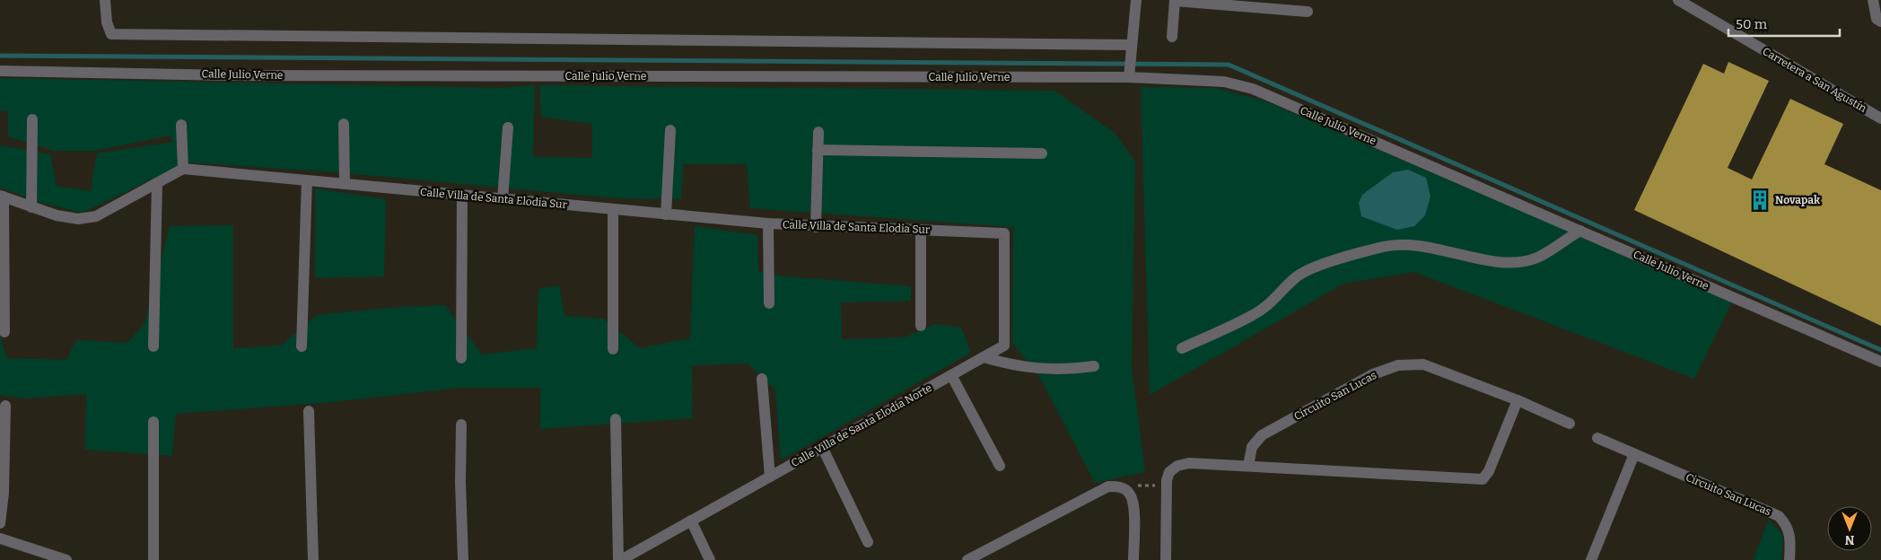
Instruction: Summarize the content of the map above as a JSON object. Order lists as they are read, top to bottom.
{
  "streets": {
    "street": [
      "Calle Julio Verne",
      "Carretera a San Agustín",
      "Calle Villa de Santa Elodia Sur",
      "Circuito San Lucas",
      "Calle Villa de Santa Elodia Norte"
    ]
  },
  "crossings": [
    ["Calle Villa de Santa Elodia Sur", "Calle Villa de Santa Elodia Norte"]
  ],
  "places": {
    "building": ["Novapak"]
  },
  "scale_bar": "50 m",
  "north": "bottom"
}
